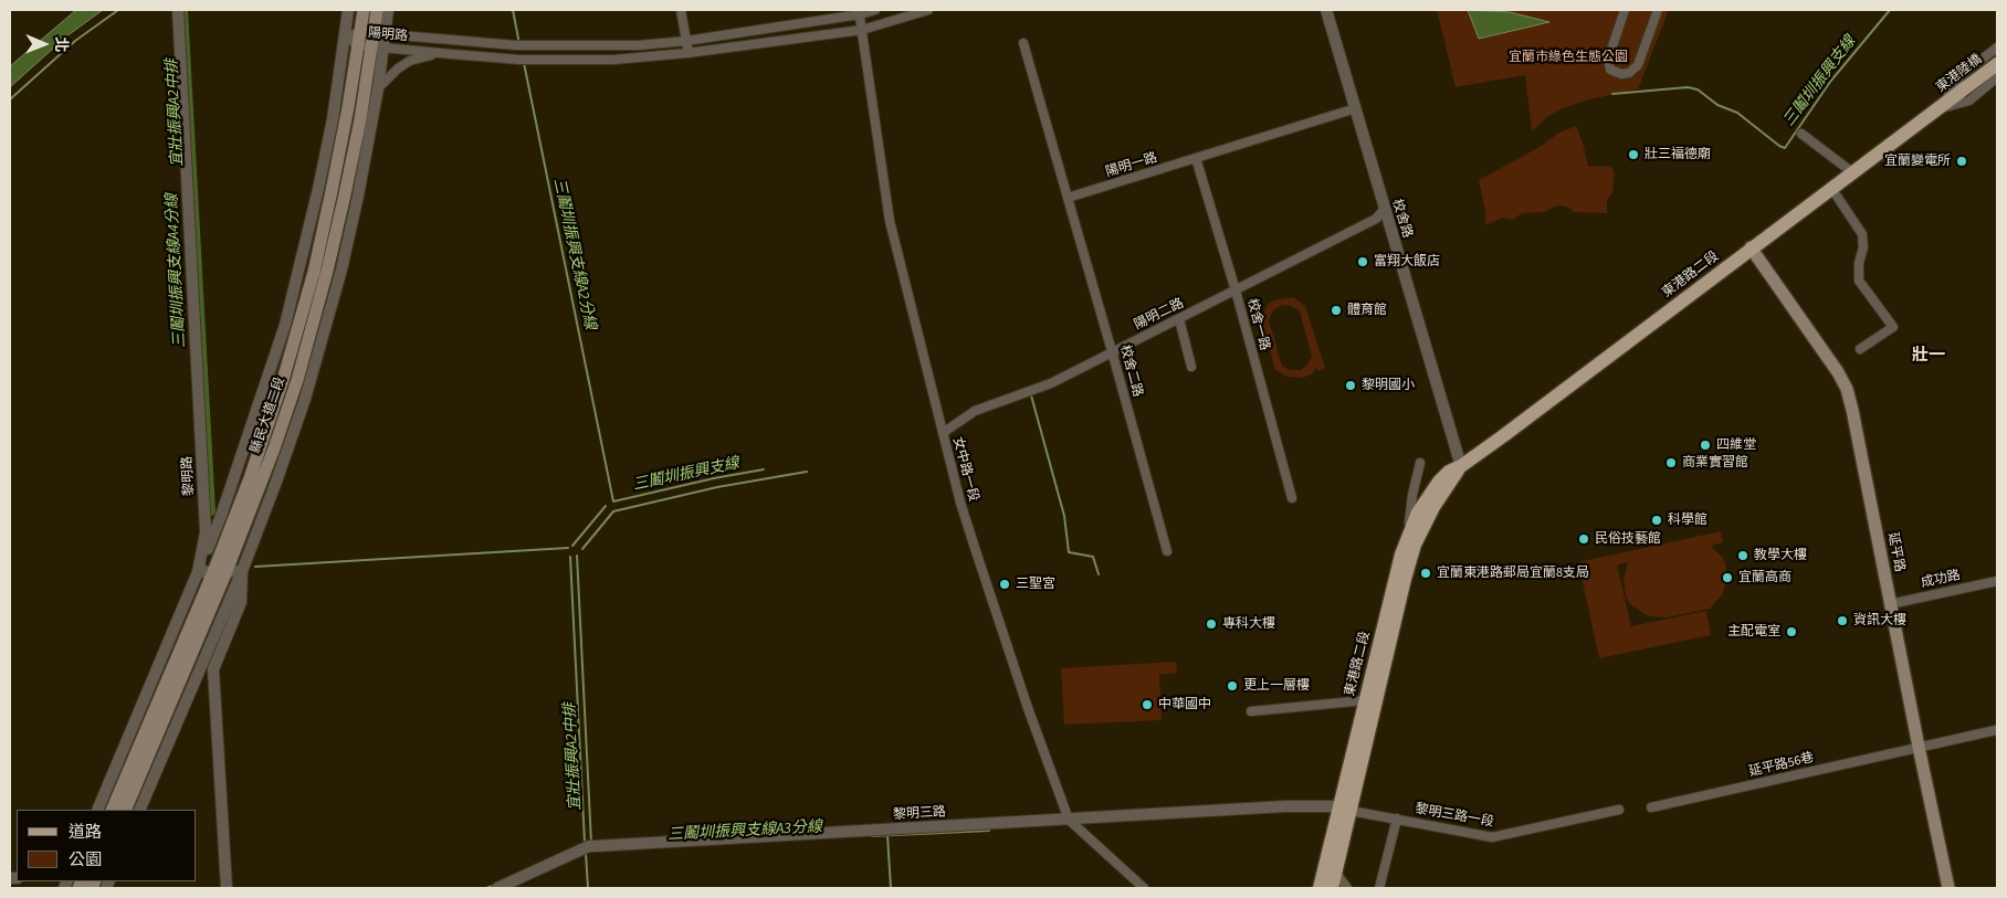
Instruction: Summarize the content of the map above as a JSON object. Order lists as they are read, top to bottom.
{
  "streets": {
    "main road": [
      "東港陸橋",
      "東港路二段",
      "縣民大道二段",
      "延平路"
    ],
    "street": [
      "陽明路",
      "陽明一路",
      "校舍路",
      "陽明二路",
      "校舍一路",
      "校舍二路",
      "女中路一段",
      "黎明路",
      "成功路",
      "延平路56巷",
      "黎明三路",
      "黎明三路一段"
    ]
  },
  "crossings": [
    ["陽明路", "縣民大道二段"],
    ["陽明路", "女中路一段"],
    ["東港陸橋", "東港路二段"],
    ["陽明一路", "校舍路"],
    ["陽明一路", "校舍一路"],
    ["陽明一路", "校舍二路"],
    ["校舍路", "東港路二段"],
    ["校舍路", "陽明二路"],
    ["東港路二段", "延平路"],
    ["東港路二段", "黎明三路"],
    ["東港路二段", "黎明三路一段"],
    ["陽明二路", "校舍一路"],
    ["陽明二路", "校舍二路"],
    ["陽明二路", "女中路一段"],
    ["縣民大道二段", "黎明路"],
    ["女中路一段", "黎明三路"],
    ["延平路", "成功路"],
    ["延平路", "延平路56巷"],
    ["黎明三路", "黎明三路一段"]
  ],
  "districts": ["壯一"],
  "water": [
    "三鬮圳振興支線",
    "宜壯振興A2中排",
    "三鬮圳振興支線A2分線",
    "三鬮圳振興支線A4分線",
    "三鬮圳振興支線A3分線"
  ],
  "parks": ["宜蘭市綠色生態公園"],
  "places": [
    "壯三福德廟",
    "宜蘭變電所",
    "富翔大飯店",
    "體育館",
    "黎明國小",
    "四維堂",
    "商業實習館",
    "科學館",
    "民俗技藝館",
    "教學大樓",
    "宜蘭東港路郵局宜蘭8支局",
    "宜蘭高商",
    "三聖宮",
    "資訊大樓",
    "專科大樓",
    "主配電室",
    "更上一層樓",
    "中華國中"
  ],
  "legend": ["道路", "公園"],
  "north": "right"
}
